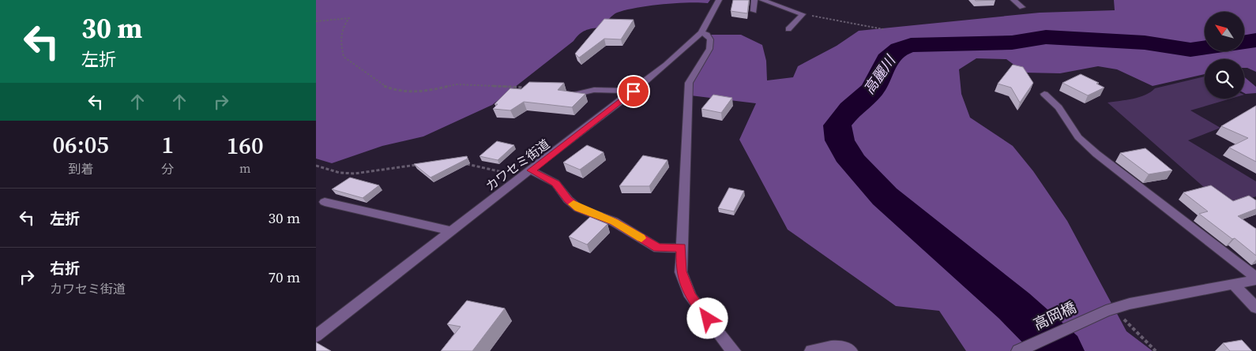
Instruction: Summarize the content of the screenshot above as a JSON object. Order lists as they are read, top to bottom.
{
  "streets": {
    "street": ["カワセミ街道", "高岡橋"]
  },
  "water": ["高麗川"],
  "north": "top left",
  "page": {
    "turn": ["30 m", "左折"],
    "eta": [
      "06:05",
      "到着",
      "1",
      "分",
      "160",
      "m"
    ],
    "list": [
      {
        "name": "左折",
        "value": "30 m"
      },
      {
        "name": "右折",
        "note": "カワセミ街道",
        "value": "70 m"
      }
    ]
  }
}
